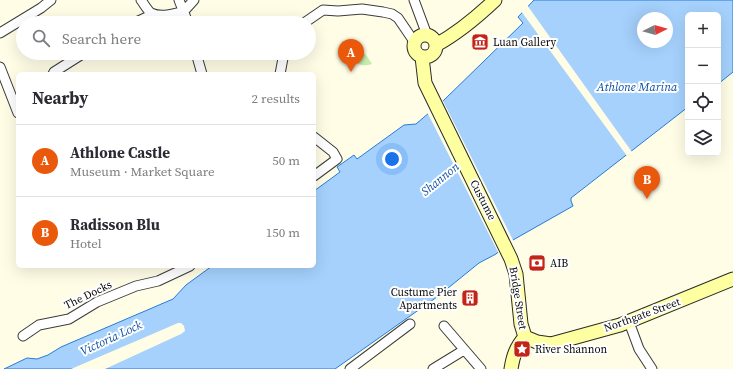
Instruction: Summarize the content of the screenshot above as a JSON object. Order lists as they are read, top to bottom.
{
  "streets": {
    "main road": ["Custume", "Bridge Street", "Northgate Street"],
    "street": ["The Docks"]
  },
  "crossings": [
    ["Custume", "Bridge Street"],
    ["Bridge Street", "Northgate Street"]
  ],
  "water": ["Athlone Marina", "Shannon", "Victoria Lock"],
  "places": {
    "museum": ["Luan Gallery"],
    "bank": ["AIB"],
    "building": ["Custume Pier Apartments"],
    "place": ["River Shannon"]
  },
  "north": "right",
  "page": {
    "map_buttons": ["+", "−"],
    "search": "Search here",
    "pins": ["A", "B"],
    "heading": ["Nearby", "2 results"],
    "list": [
      {
        "mark": "A",
        "name": "Athlone Castle",
        "note": "Museum · Market Square",
        "value": "50 m"
      },
      {
        "mark": "B",
        "name": "Radisson Blu",
        "note": "Hotel",
        "value": "150 m"
      }
    ]
  }
}
